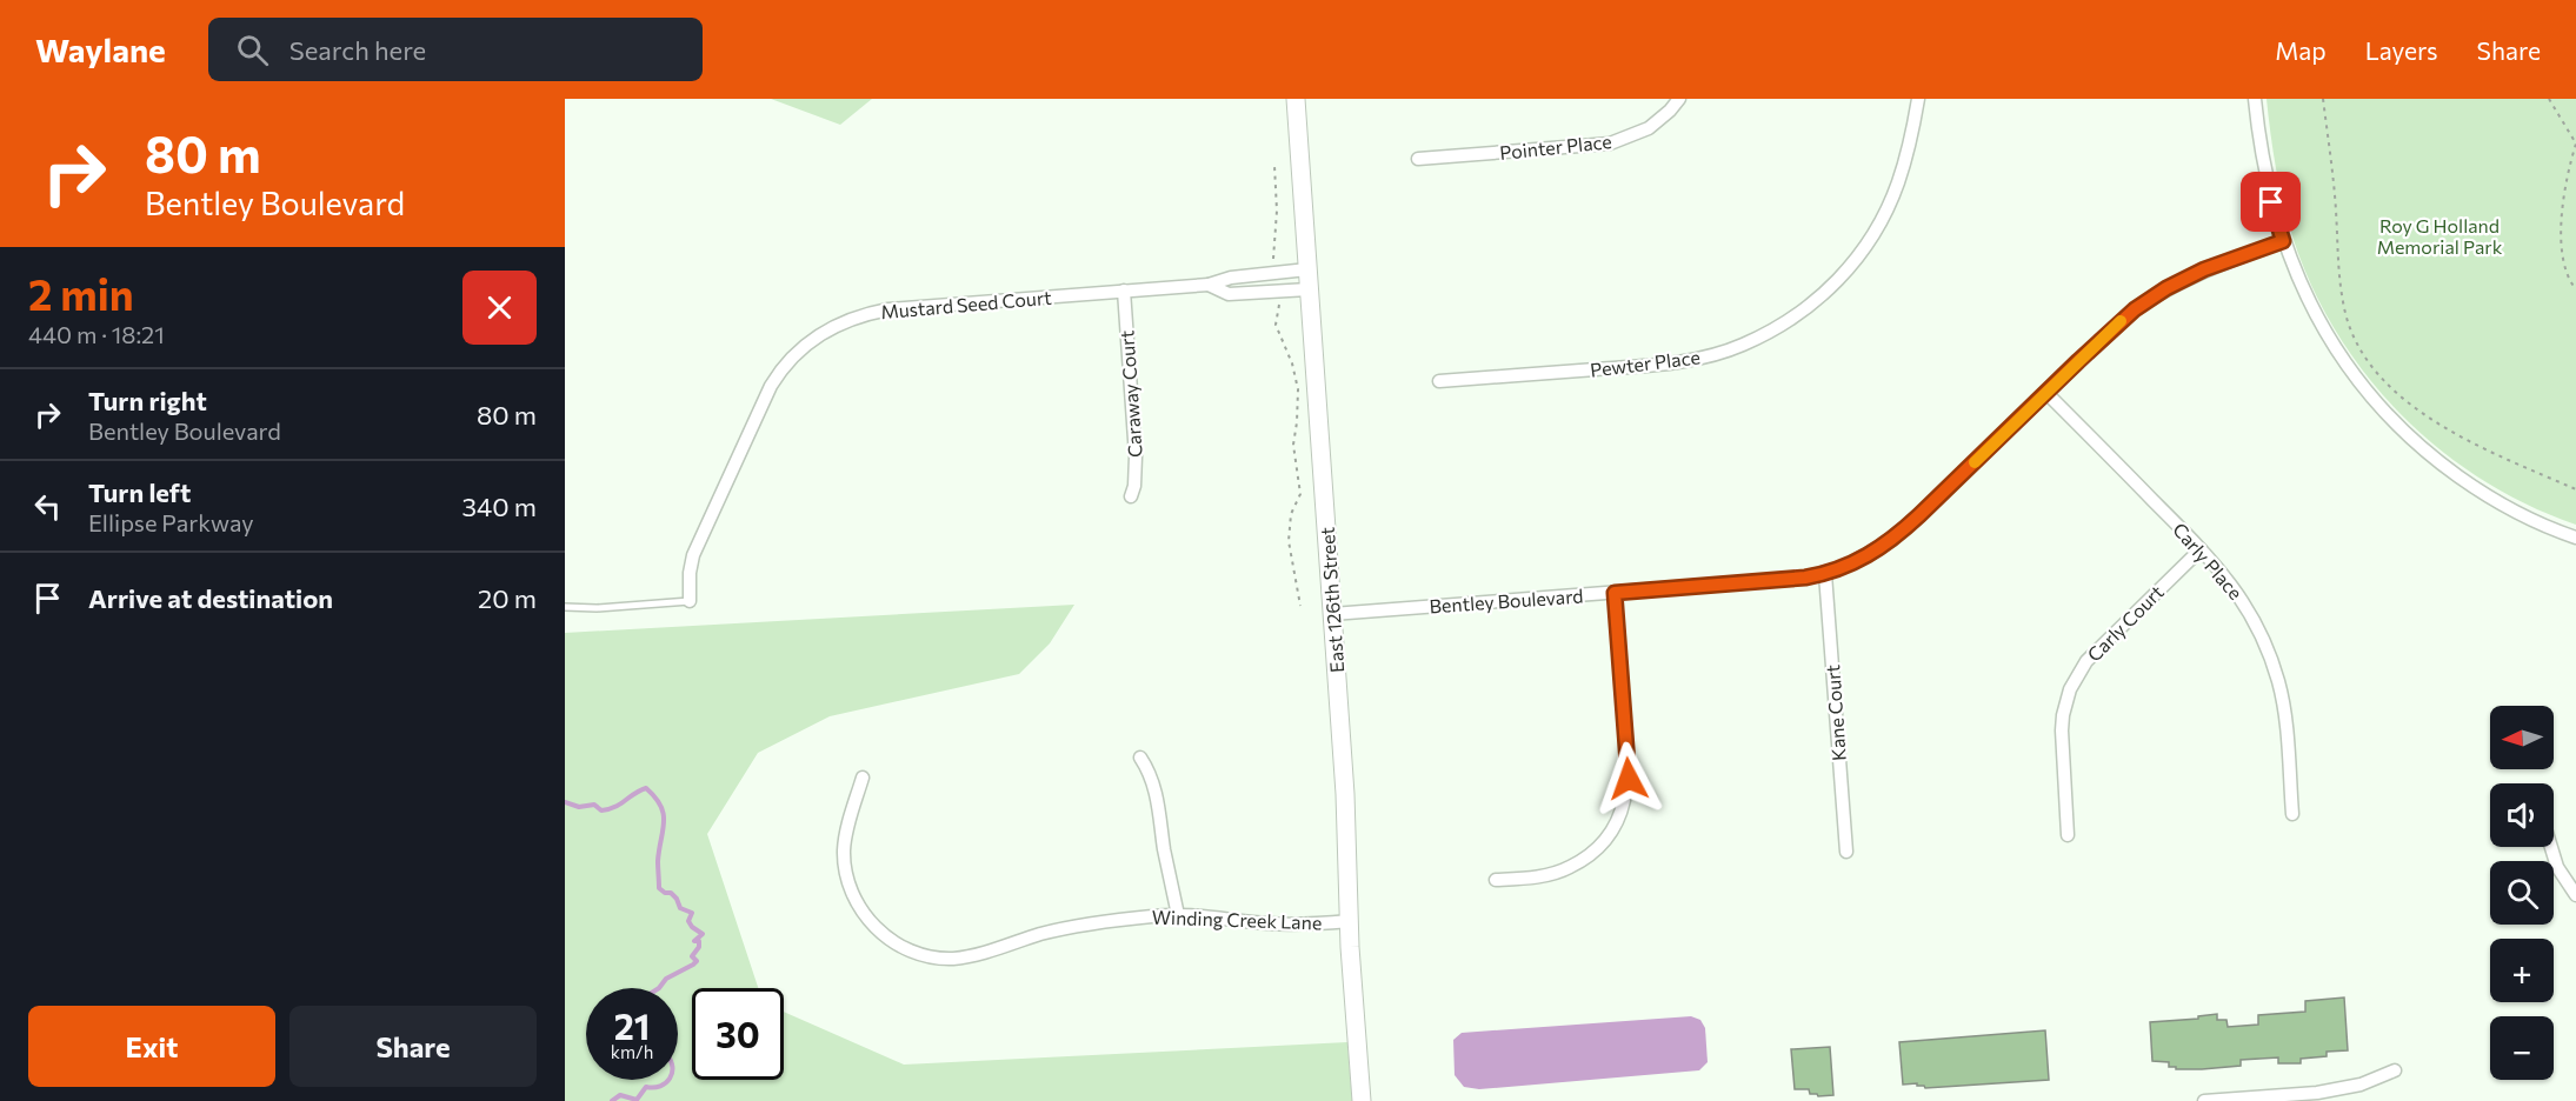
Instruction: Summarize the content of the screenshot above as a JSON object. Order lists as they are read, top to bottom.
{
  "streets": {
    "main road": ["East 126th Street"],
    "street": [
      "Pointer Place",
      "Mustard Seed Court",
      "Pewter Place",
      "Caraway Court",
      "Carly Place",
      "Bentley Boulevard",
      "Carly Court",
      "Kane Court",
      "Winding Creek Lane"
    ]
  },
  "crossings": [
    ["Mustard Seed Court", "Caraway Court"],
    ["Mustard Seed Court", "East 126th Street"],
    ["Carly Place", "Bentley Boulevard"],
    ["Carly Place", "Carly Court"],
    ["East 126th Street", "Bentley Boulevard"],
    ["East 126th Street", "Winding Creek Lane"],
    ["Bentley Boulevard", "Kane Court"]
  ],
  "parks": ["Roy G Holland Memorial Park"],
  "north": "left",
  "page": {
    "header": "Waylane",
    "search": "Search here",
    "nav": ["Map", "Layers", "Share"],
    "turn": ["80 m", "Bentley Boulevard"],
    "heading": ["2 min", "440 m · 18:21"],
    "list": [
      {
        "name": "Turn right",
        "note": "Bentley Boulevard",
        "value": "80 m"
      },
      {
        "name": "Turn left",
        "note": "Ellipse Parkway",
        "value": "340 m"
      },
      {
        "name": "Arrive at destination",
        "value": "20 m"
      }
    ],
    "map_buttons": ["+", "−"],
    "speed": "21 km/h",
    "limit": "30",
    "buttons": ["Exit", "Share"]
  }
}
